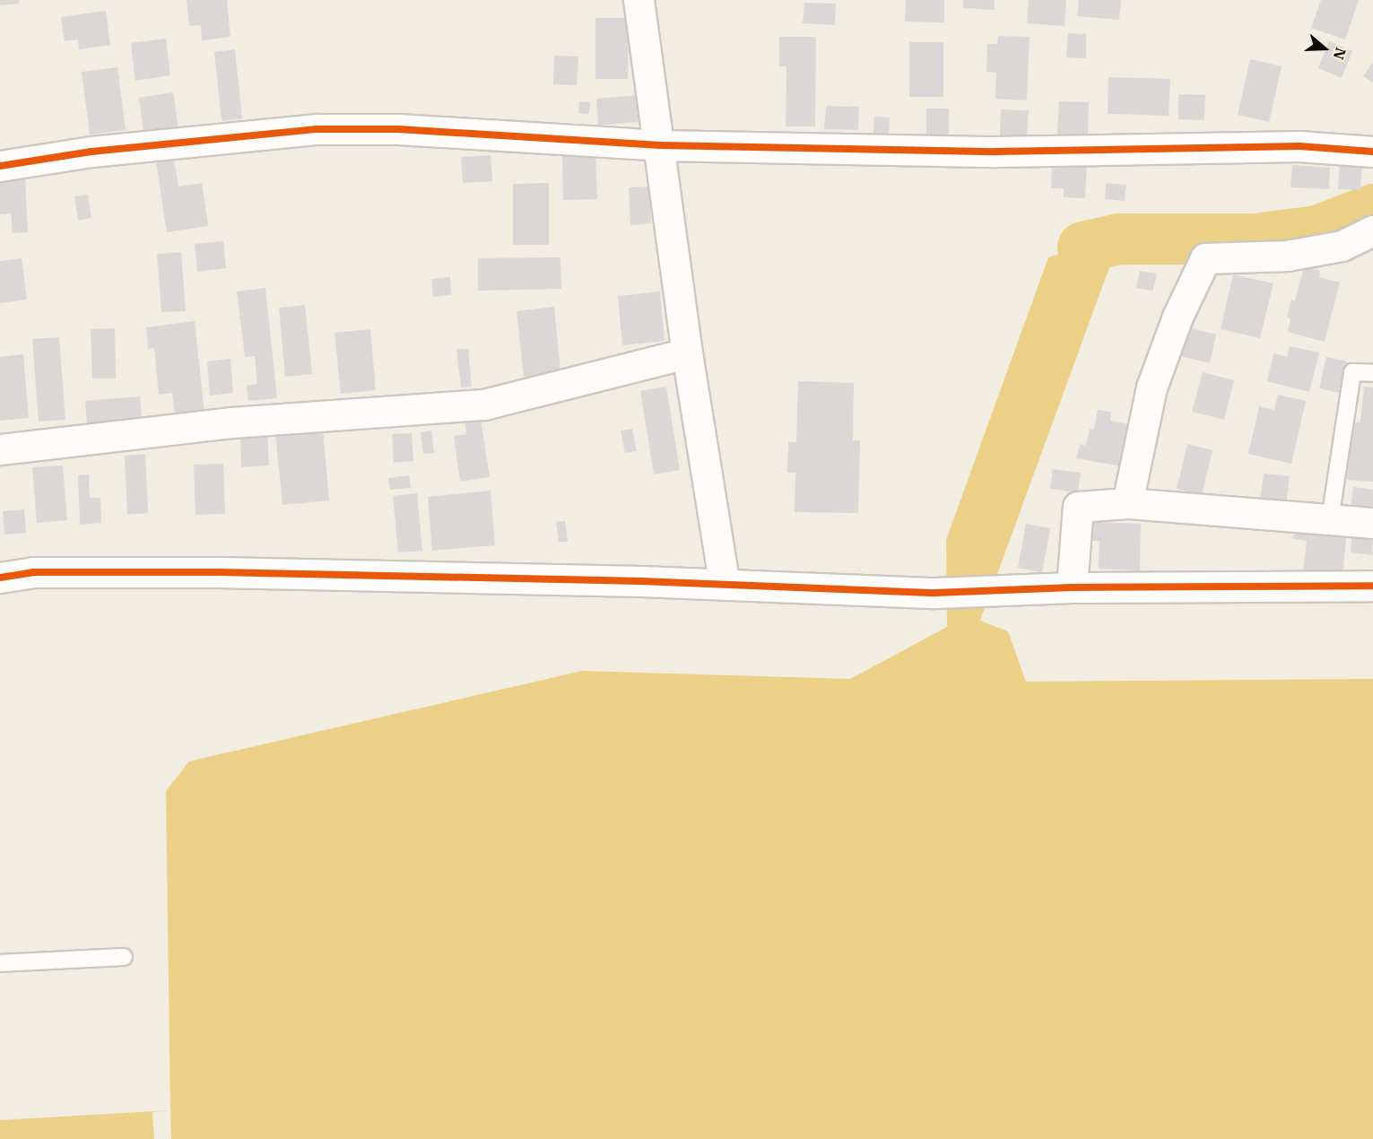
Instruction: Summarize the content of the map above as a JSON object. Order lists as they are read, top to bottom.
{
  "north": "right"
}
